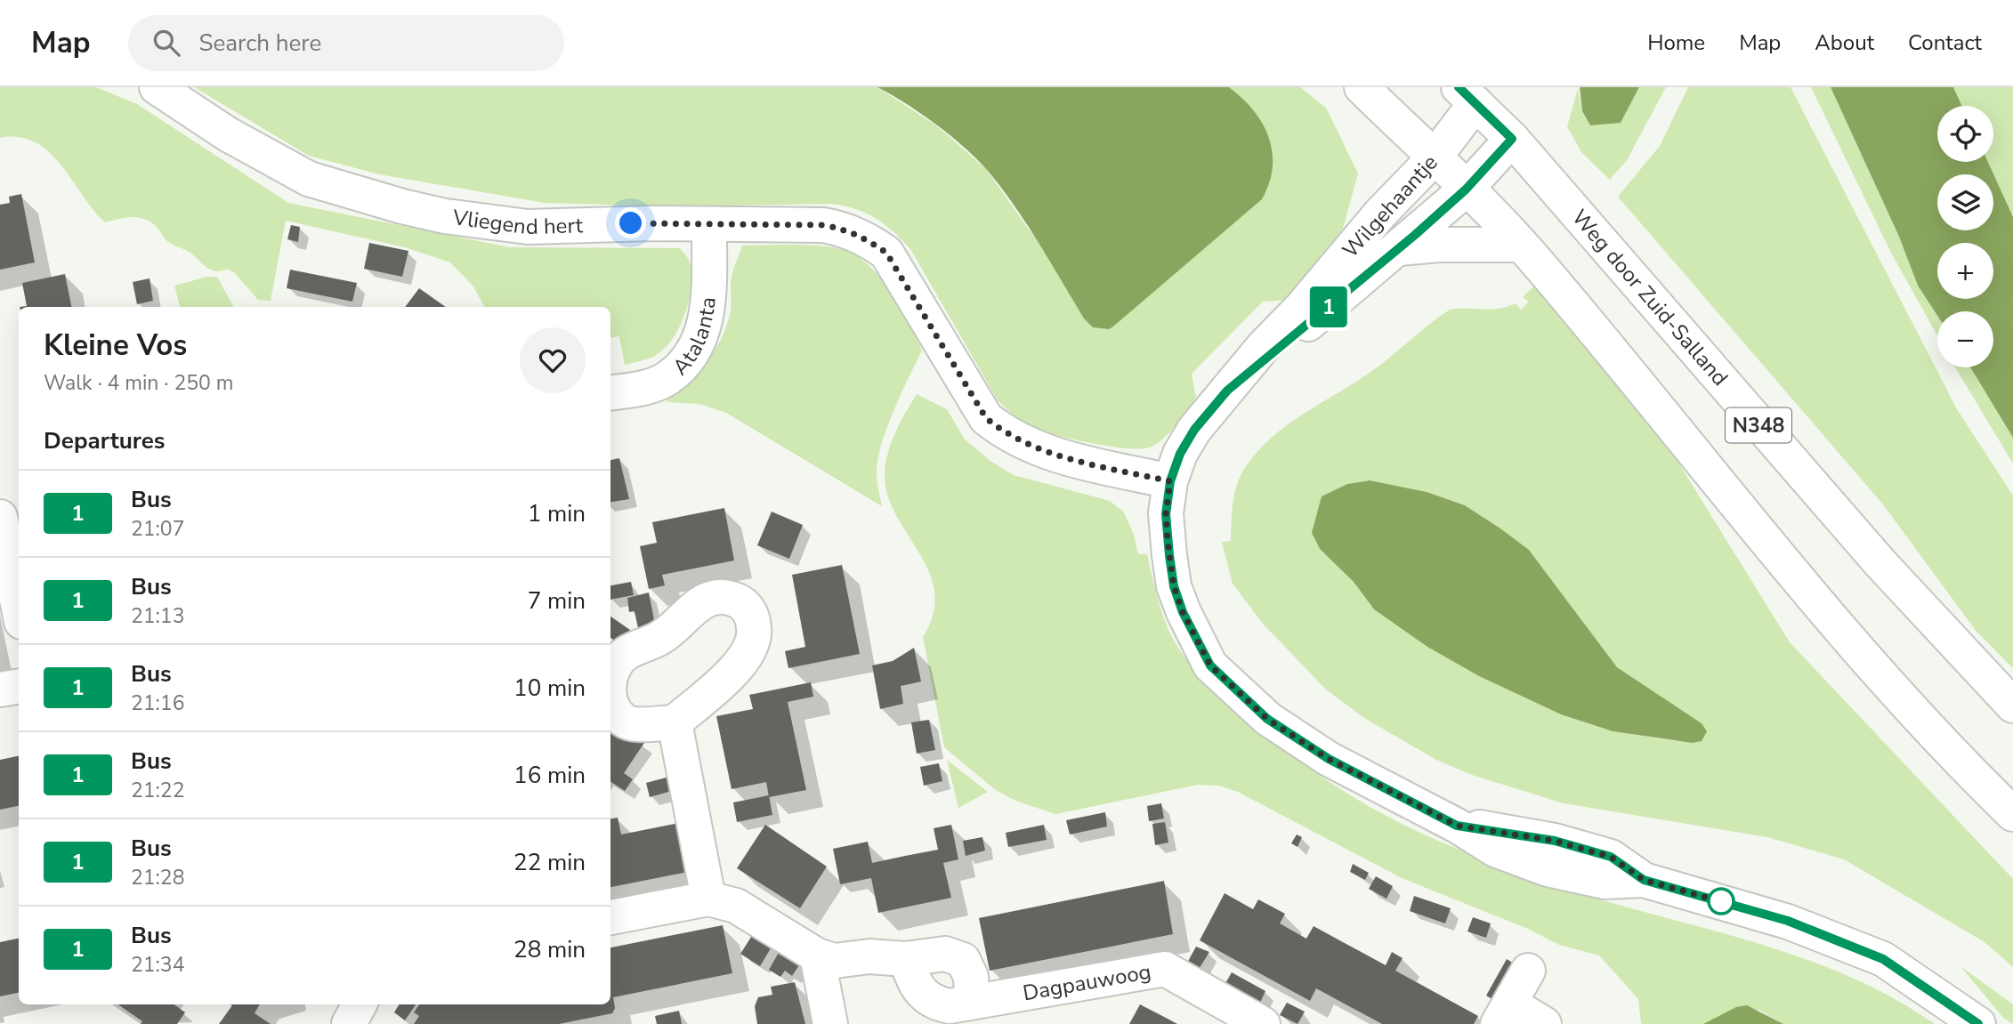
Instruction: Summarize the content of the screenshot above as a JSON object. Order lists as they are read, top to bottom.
{
  "streets": {
    "street": [
      "Wilgehaantje",
      "Vliegend hert",
      "Weg door Zuid-Salland",
      "Atalanta",
      "N348",
      "Dagpauwoog"
    ]
  },
  "crossings": [
    ["Wilgehaantje", "Vliegend hert"],
    ["Wilgehaantje", "Weg door Zuid-Salland"],
    ["Wilgehaantje", "N348"],
    ["Vliegend hert", "Atalanta"]
  ],
  "lines": ["bus line 1"],
  "page": {
    "header": "Map",
    "search": "Search here",
    "nav": [
      "Home",
      "Map",
      "About",
      "Contact"
    ],
    "on_map": "1",
    "map_buttons": ["+", "−"],
    "heading": [
      ["Kleine Vos", "Walk · 4 min · 250 m"],
      "Departures"
    ],
    "list": [
      {
        "mark": "1",
        "name": "Bus",
        "note": "21:07",
        "value": "1 min"
      },
      {
        "mark": "1",
        "name": "Bus",
        "note": "21:13",
        "value": "7 min"
      },
      {
        "mark": "1",
        "name": "Bus",
        "note": "21:16",
        "value": "10 min"
      },
      {
        "mark": "1",
        "name": "Bus",
        "note": "21:22",
        "value": "16 min"
      },
      {
        "mark": "1",
        "name": "Bus",
        "note": "21:28",
        "value": "22 min"
      },
      {
        "mark": "1",
        "name": "Bus",
        "note": "21:34",
        "value": "28 min"
      }
    ]
  }
}
